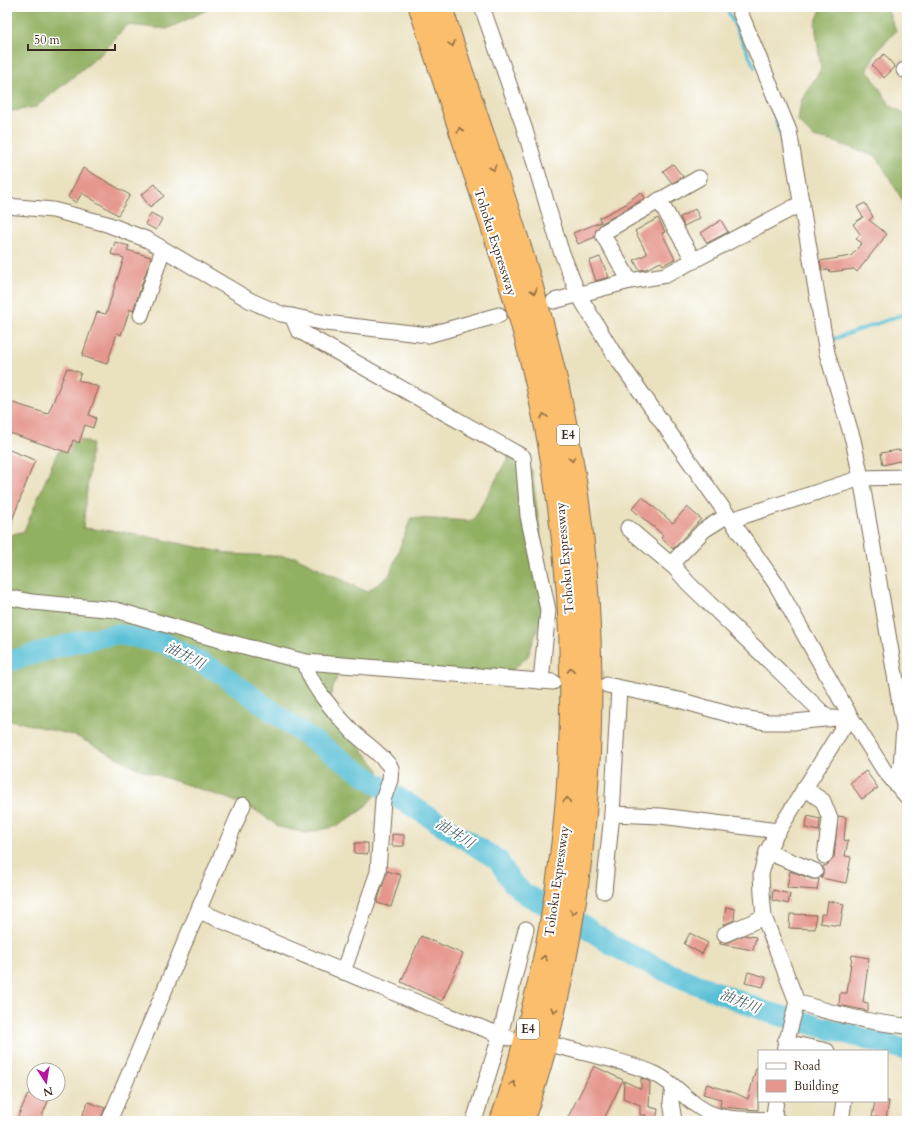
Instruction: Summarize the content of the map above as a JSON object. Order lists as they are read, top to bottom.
{
  "streets": {
    "highway": ["Tohoku Expressway", "E4"]
  },
  "water": ["油井川"],
  "legend": ["Road", "Building"],
  "scale_bar": "50 m",
  "north": "bottom"
}
